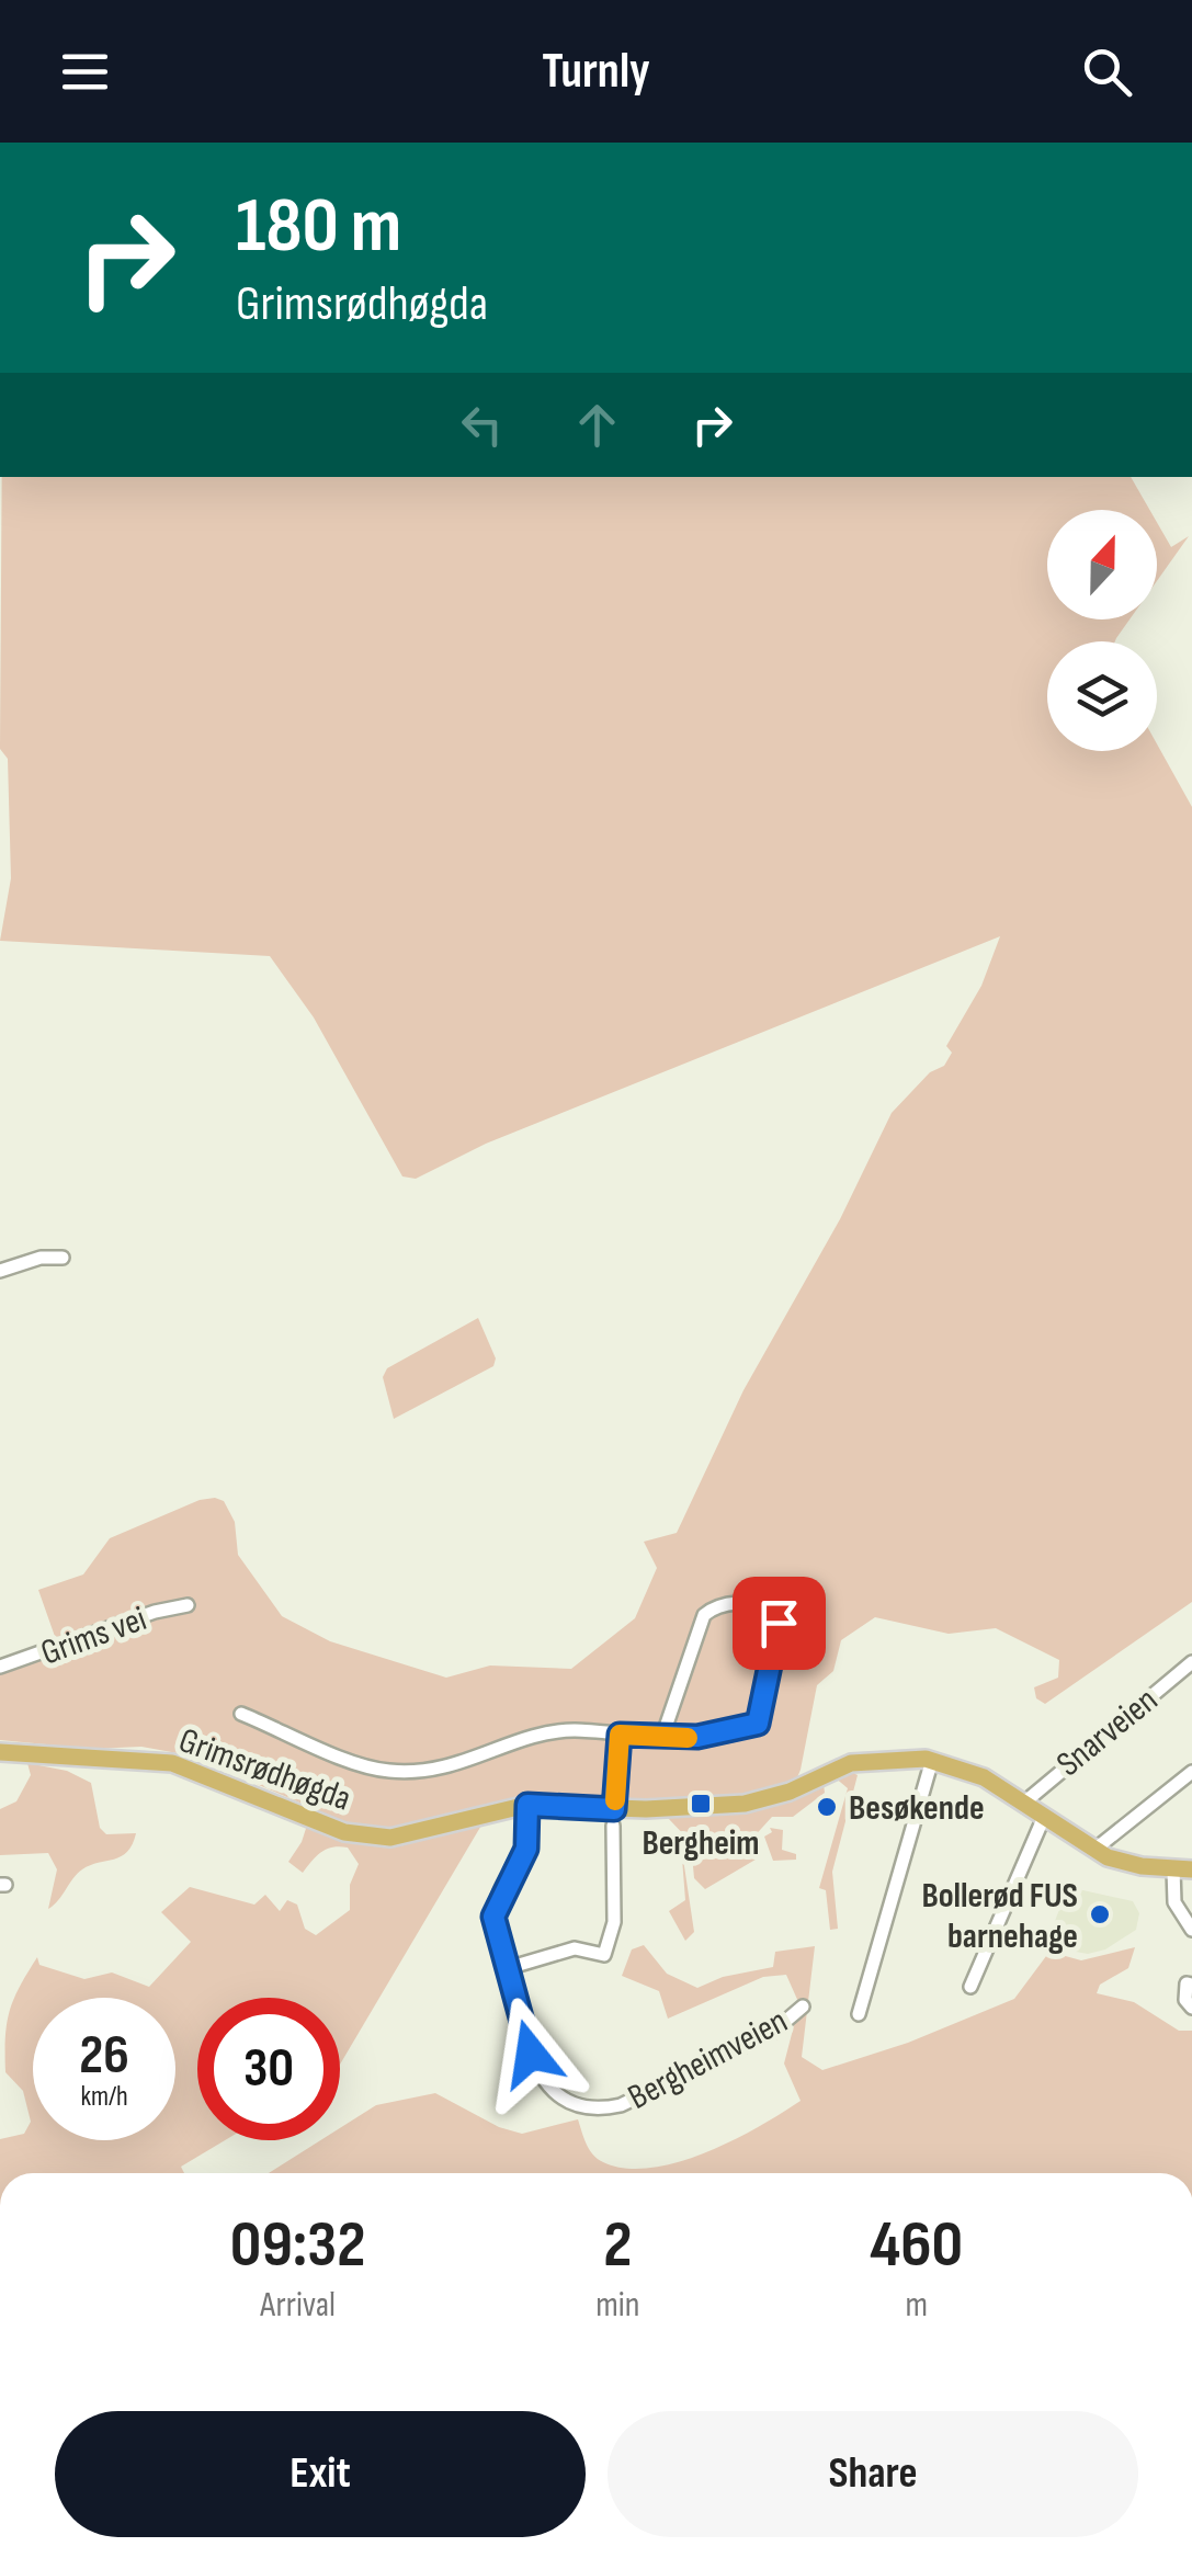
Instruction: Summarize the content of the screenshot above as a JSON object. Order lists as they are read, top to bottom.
{
  "streets": {
    "main road": ["Grimsrødhøgda"],
    "street": ["Grims vei", "Snarveien", "Bergheimveien"]
  },
  "crossings": [
    ["Snarveien", "Grimsrødhøgda"],
    ["Grimsrødhøgda", "Bergheimveien"]
  ],
  "places": {
    "transit": ["Bergheim"],
    "other": ["Besøkende", "Bollerød FUS barnehage"]
  },
  "north": "top",
  "page": {
    "header": "Turnly",
    "turn": ["180 m", "Grimsrødhøgda"],
    "speed": "26 km/h",
    "limit": "30",
    "eta": [
      "09:32",
      "Arrival",
      "2",
      "min",
      "460",
      "m"
    ],
    "buttons": ["Exit", "Share"]
  }
}
